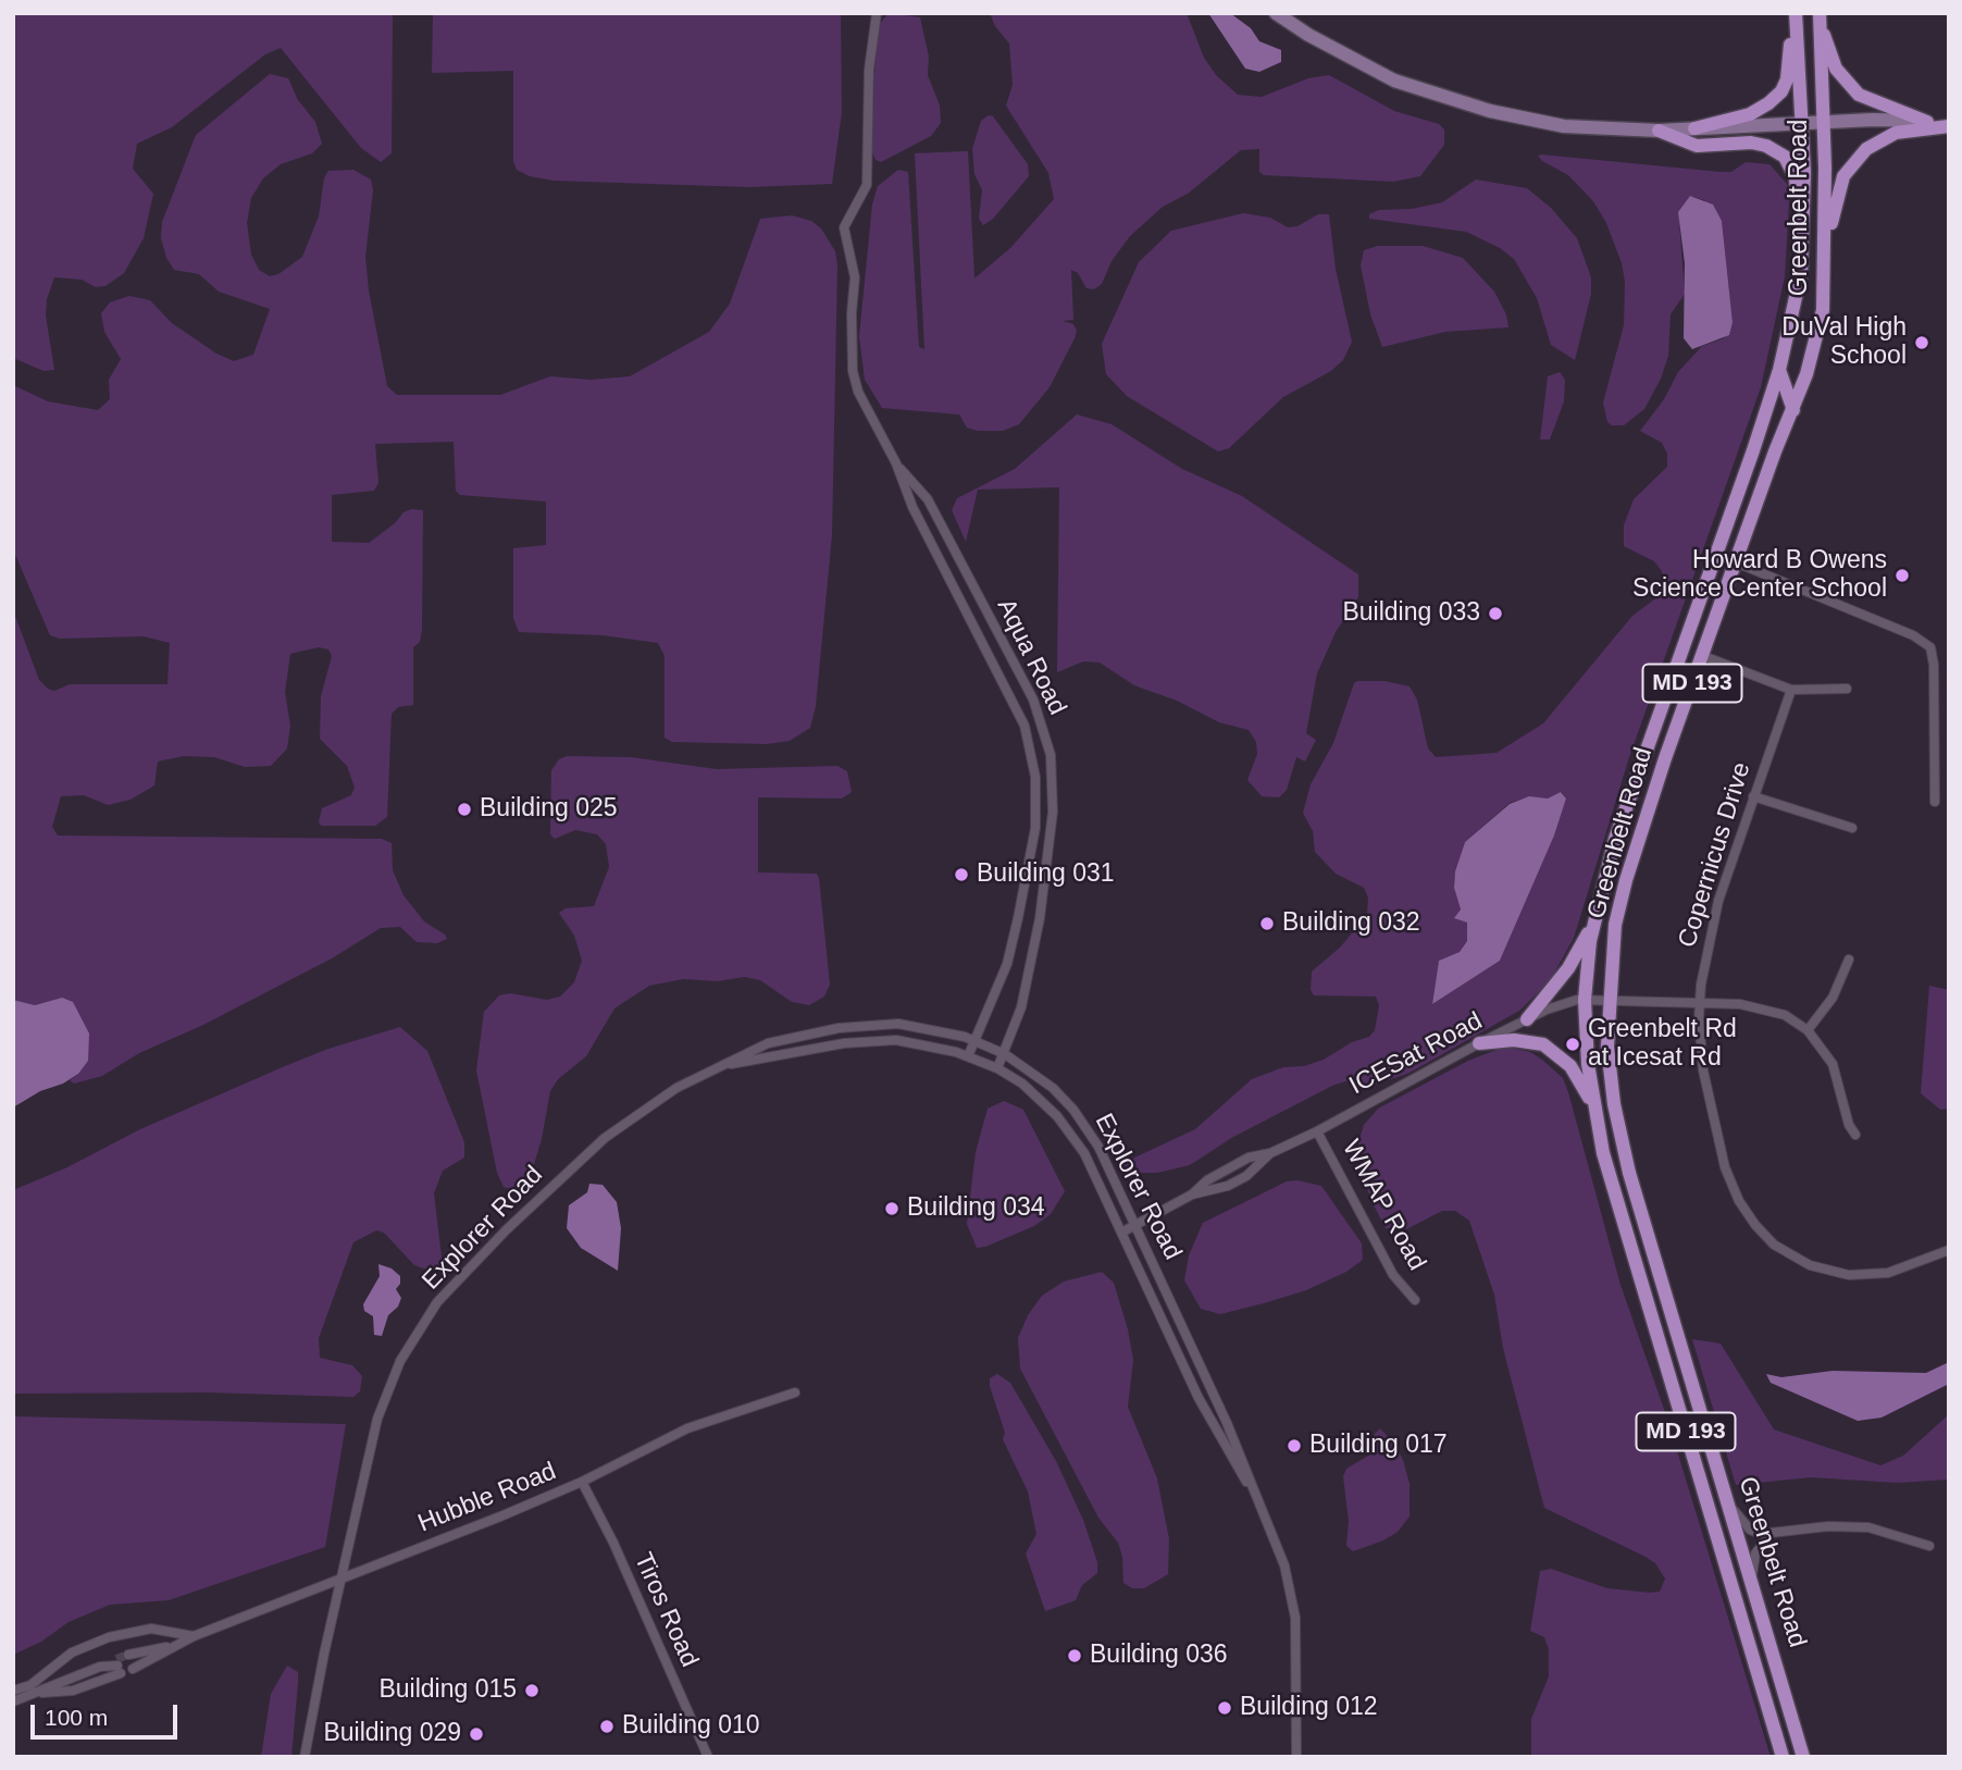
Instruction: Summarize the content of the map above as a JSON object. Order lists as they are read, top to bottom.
{
  "streets": {
    "main road": ["Greenbelt Road", "MD 193"],
    "street": [
      "Aqua Road",
      "Copernicus Drive",
      "ICESat Road",
      "Explorer Road",
      "WMAP Road",
      "Hubble Road",
      "Tiros Road"
    ]
  },
  "crossings": [
    ["Greenbelt Road", "ICESat Road"],
    ["Aqua Road", "Explorer Road"],
    ["Copernicus Drive", "ICESat Road"],
    ["ICESat Road", "Explorer Road"],
    ["ICESat Road", "WMAP Road"],
    ["Explorer Road", "Hubble Road"],
    ["Hubble Road", "Tiros Road"]
  ],
  "places": [
    "DuVal High School",
    "Howard B Owens Science Center School",
    "Building 033",
    "Building 025",
    "Building 031",
    "Building 032",
    "Greenbelt Rd at Icesat Rd",
    "Building 034",
    "Building 017",
    "Building 036",
    "Building 015",
    "Building 012",
    "Building 010",
    "Building 029"
  ],
  "scale_bar": "100 m"
}
